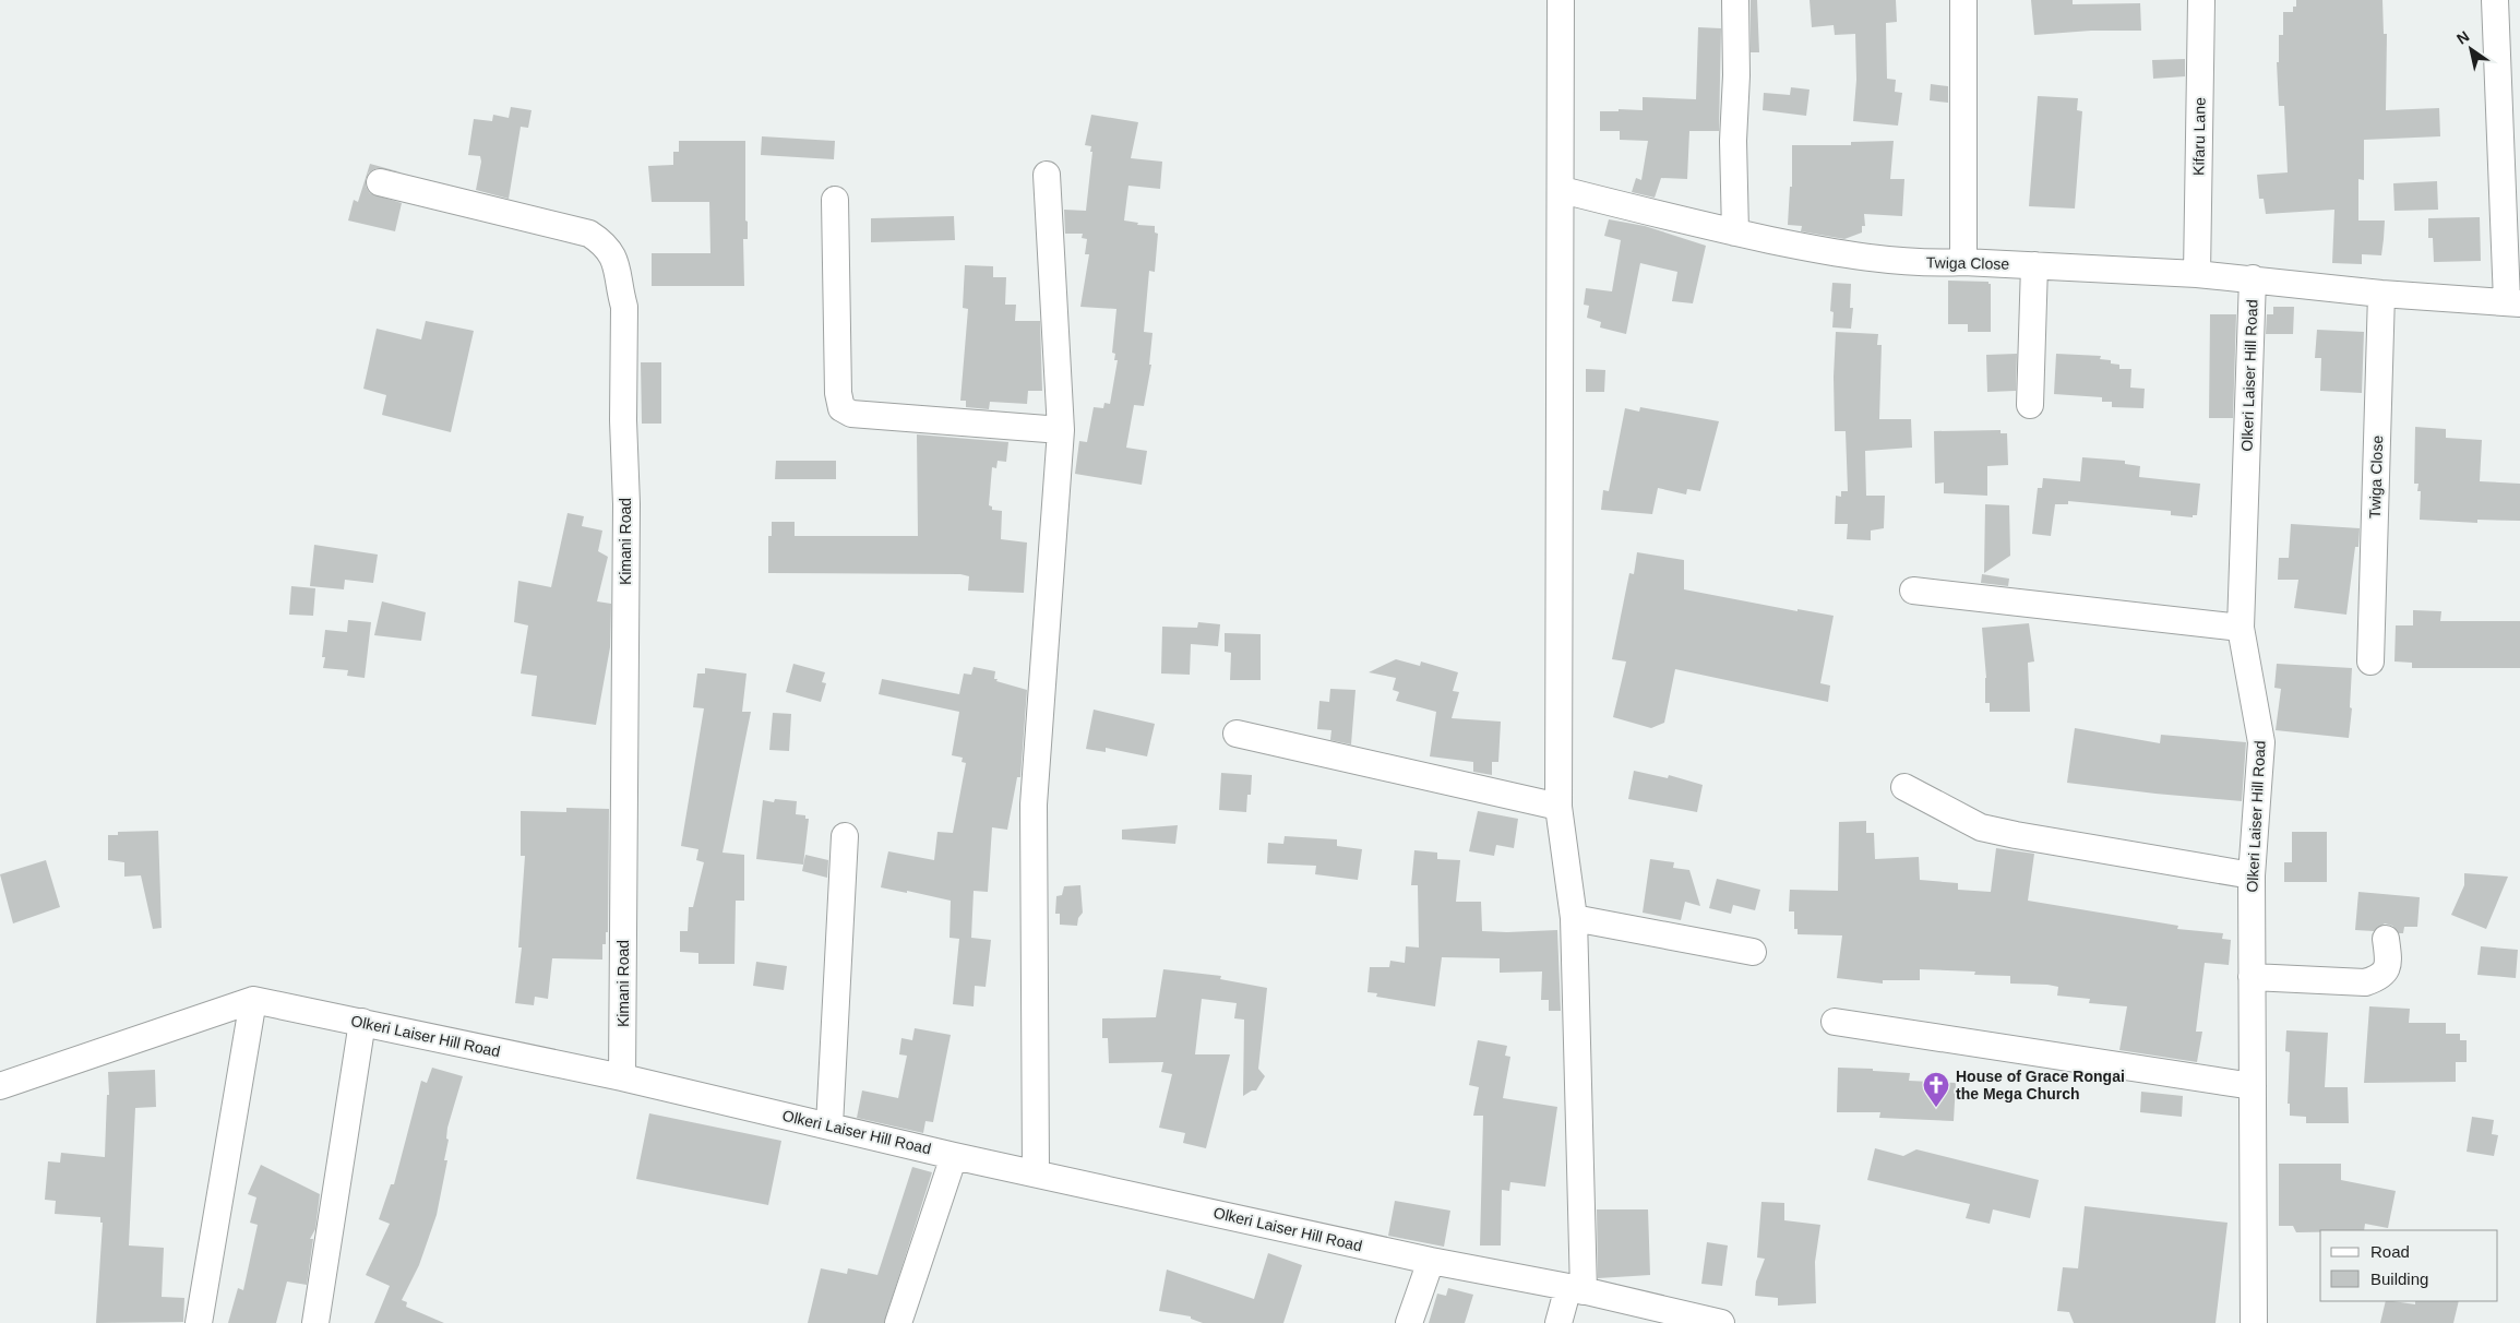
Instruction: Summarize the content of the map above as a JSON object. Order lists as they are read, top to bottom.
{
  "streets": {
    "street": [
      "Kifaru Lane",
      "Twiga Close",
      "Olkeri Laiser Hill Road",
      "Kimani Road"
    ]
  },
  "crossings": [
    ["Kifaru Lane", "Twiga Close"],
    ["Twiga Close", "Olkeri Laiser Hill Road"],
    ["Olkeri Laiser Hill Road", "Kimani Road"]
  ],
  "places": {
    "church": ["House of Grace Rongai the Mega Church"]
  },
  "legend": ["Road", "Building"],
  "north": "top left"
}
